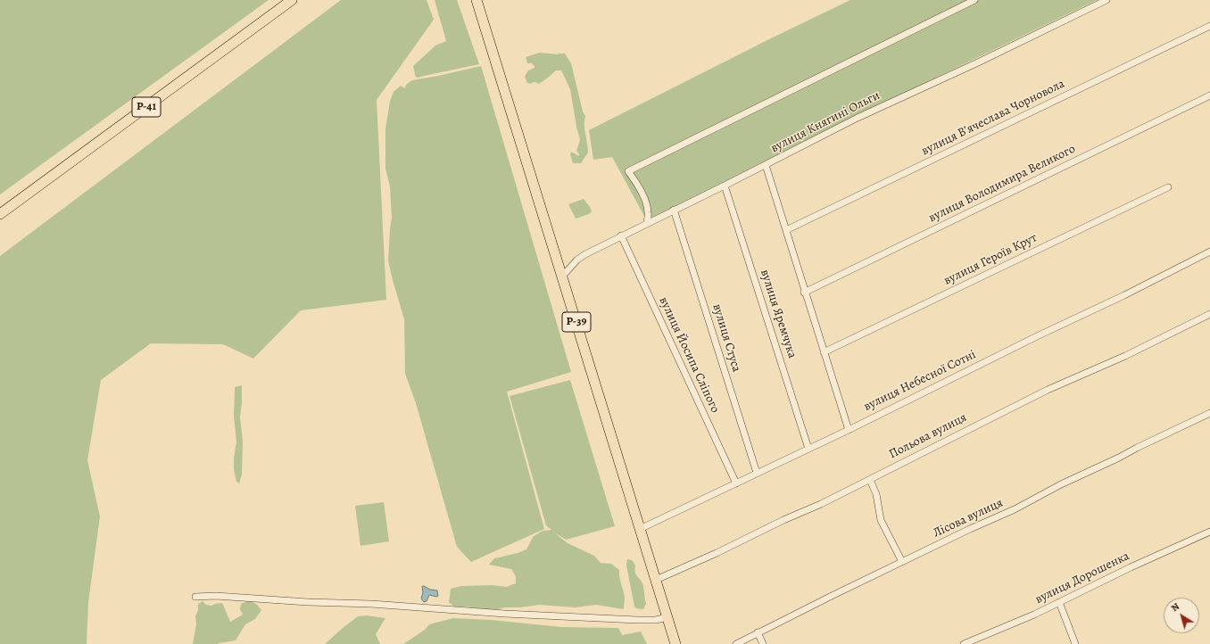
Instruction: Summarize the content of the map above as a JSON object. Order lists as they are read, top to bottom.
{
  "streets": {
    "main road": ["Р-41", "Р-39"],
    "street": [
      "вулиця Вʼячеслава Чорновола",
      "вулиця Княгині Ольги",
      "вулиця Володимира Великого",
      "вулиця Героїв Крут",
      "вулиця Яремчука",
      "вулиця Стуса",
      "вулиця Йосипа Сліпого",
      "вулиця Небесної Сотні",
      "Польова вулиця",
      "Лісова вулиця",
      "вулиця Дорошенка"
    ]
  },
  "crossings": [
    ["вулиця Княгині Ольги", "вулиця Яремчука"],
    ["вулиця Княгині Ольги", "Р-39"],
    ["вулиця Княгині Ольги", "вулиця Стуса"],
    ["вулиця Княгині Ольги", "вулиця Йосипа Сліпого"],
    ["вулиця Яремчука", "вулиця Небесної Сотні"],
    ["Р-39", "вулиця Небесної Сотні"],
    ["Р-39", "Польова вулиця"],
    ["вулиця Стуса", "вулиця Небесної Сотні"],
    ["вулиця Йосипа Сліпого", "вулиця Небесної Сотні"]
  ],
  "north": "top left"
}
